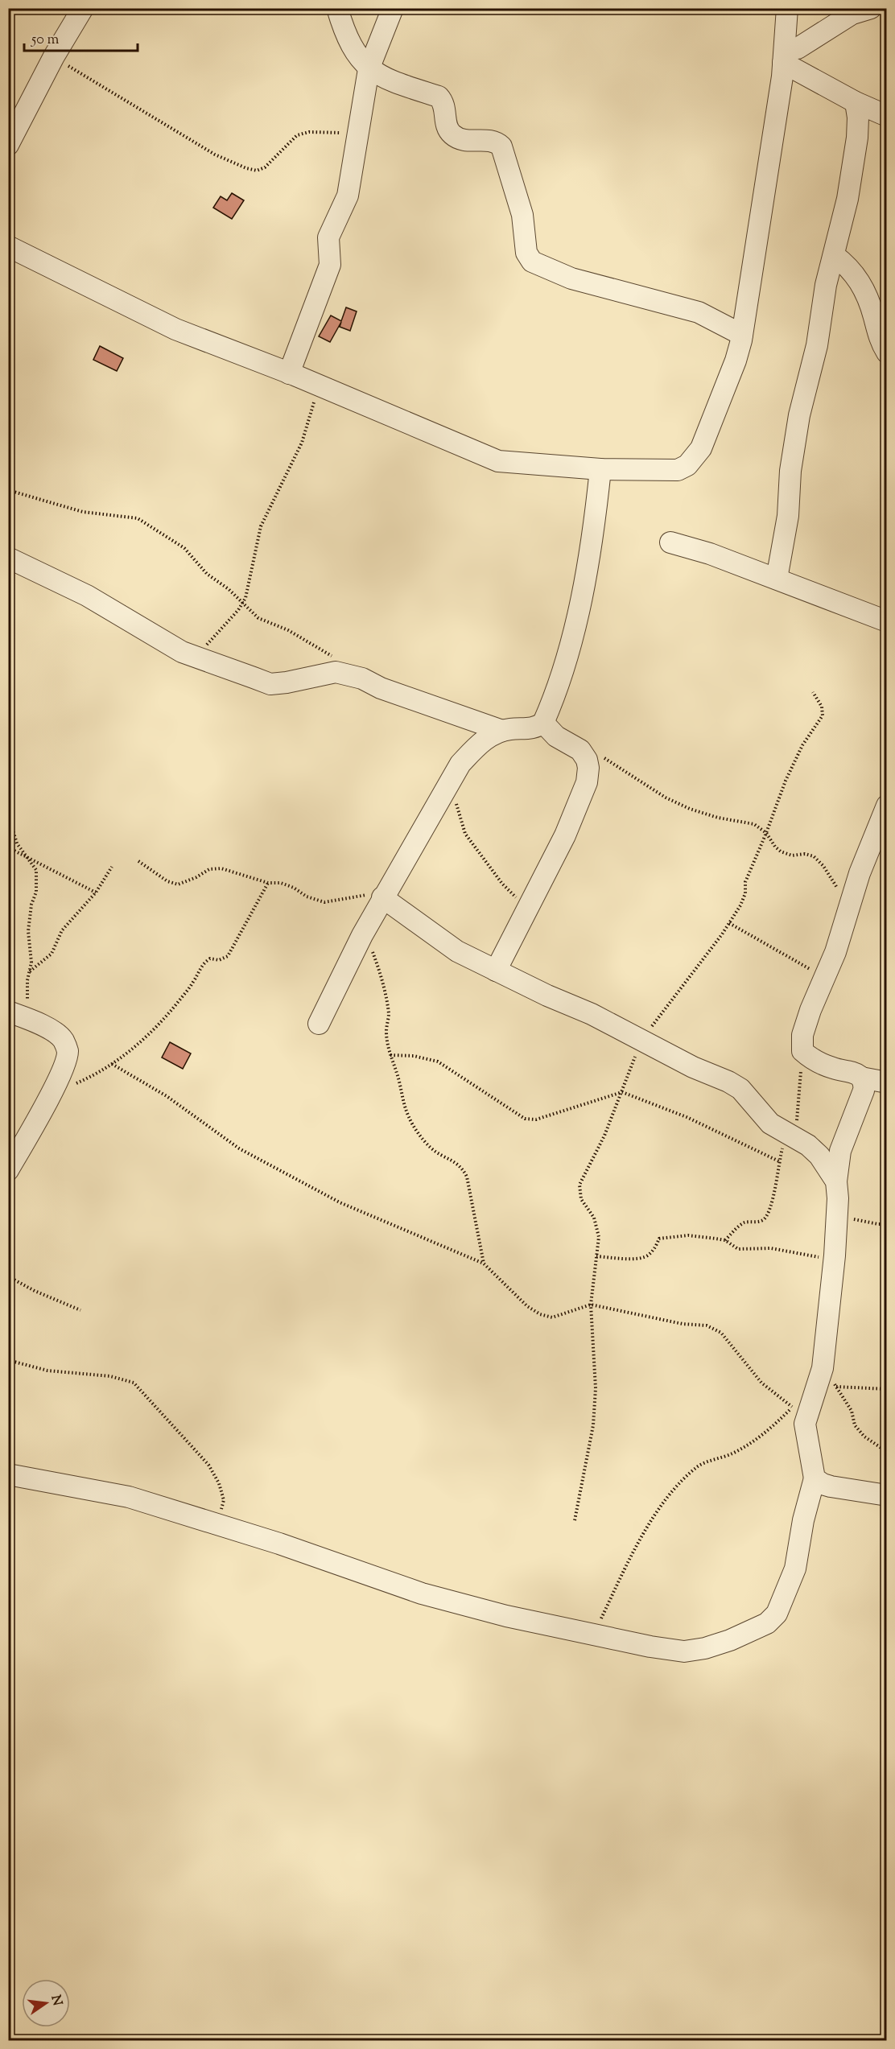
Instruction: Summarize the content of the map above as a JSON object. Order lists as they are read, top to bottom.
{
  "scale_bar": "50 m",
  "north": "right"
}
